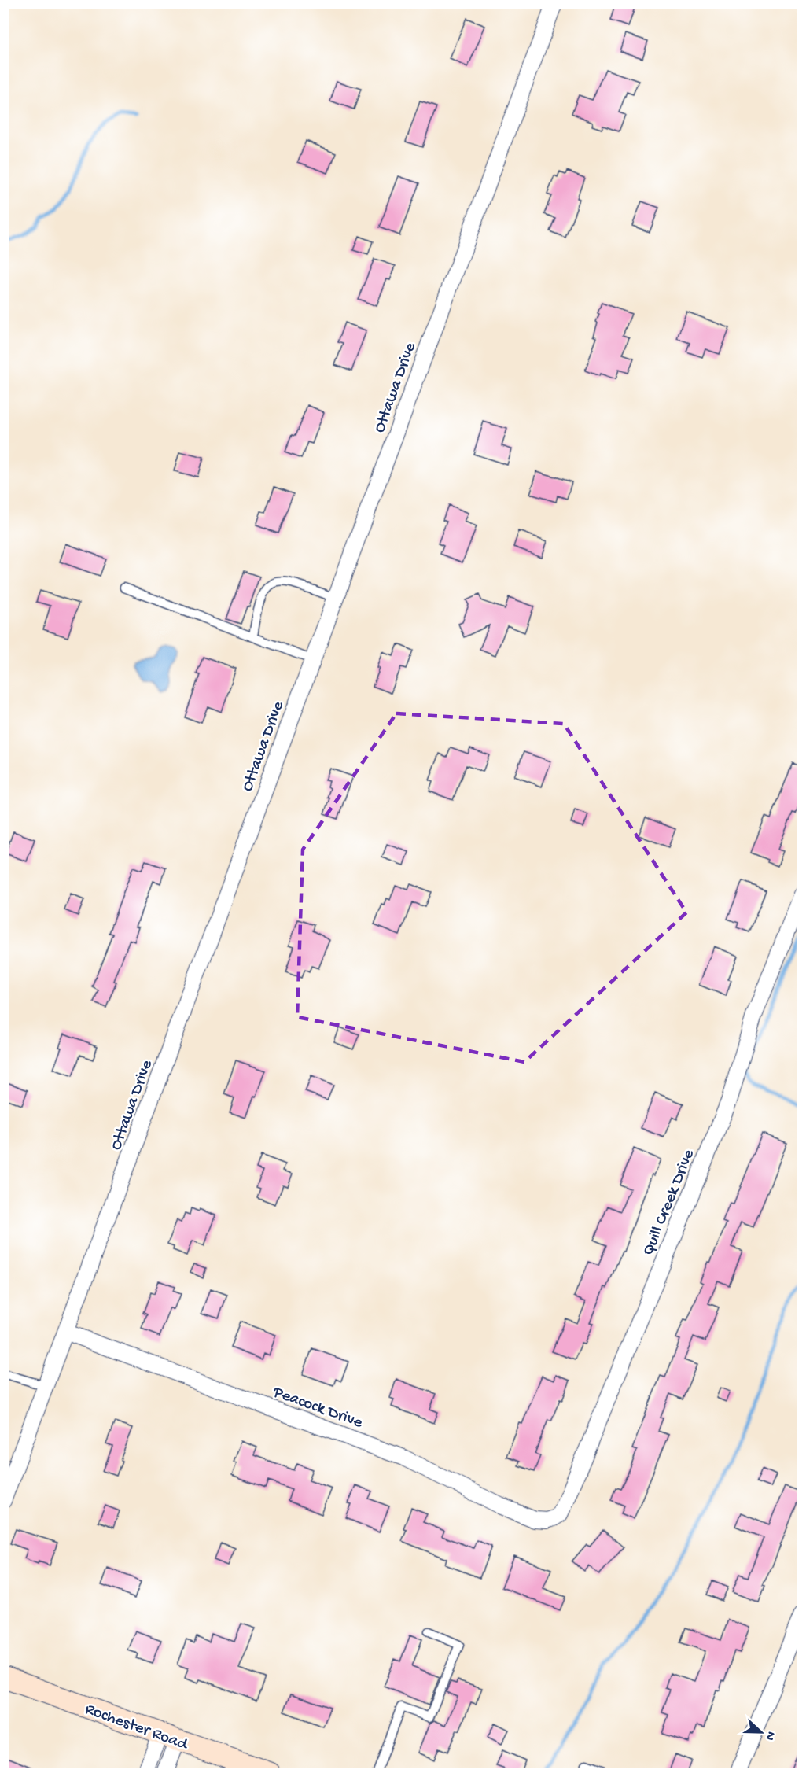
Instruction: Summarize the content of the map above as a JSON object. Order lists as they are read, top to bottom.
{
  "streets": {
    "main road": ["Rochester Road"],
    "street": ["Ottawa Drive", "Quill Creek Drive", "Peacock Drive"]
  },
  "crossings": [
    ["Ottawa Drive", "Peacock Drive"],
    ["Quill Creek Drive", "Peacock Drive"]
  ],
  "north": "right"
}
